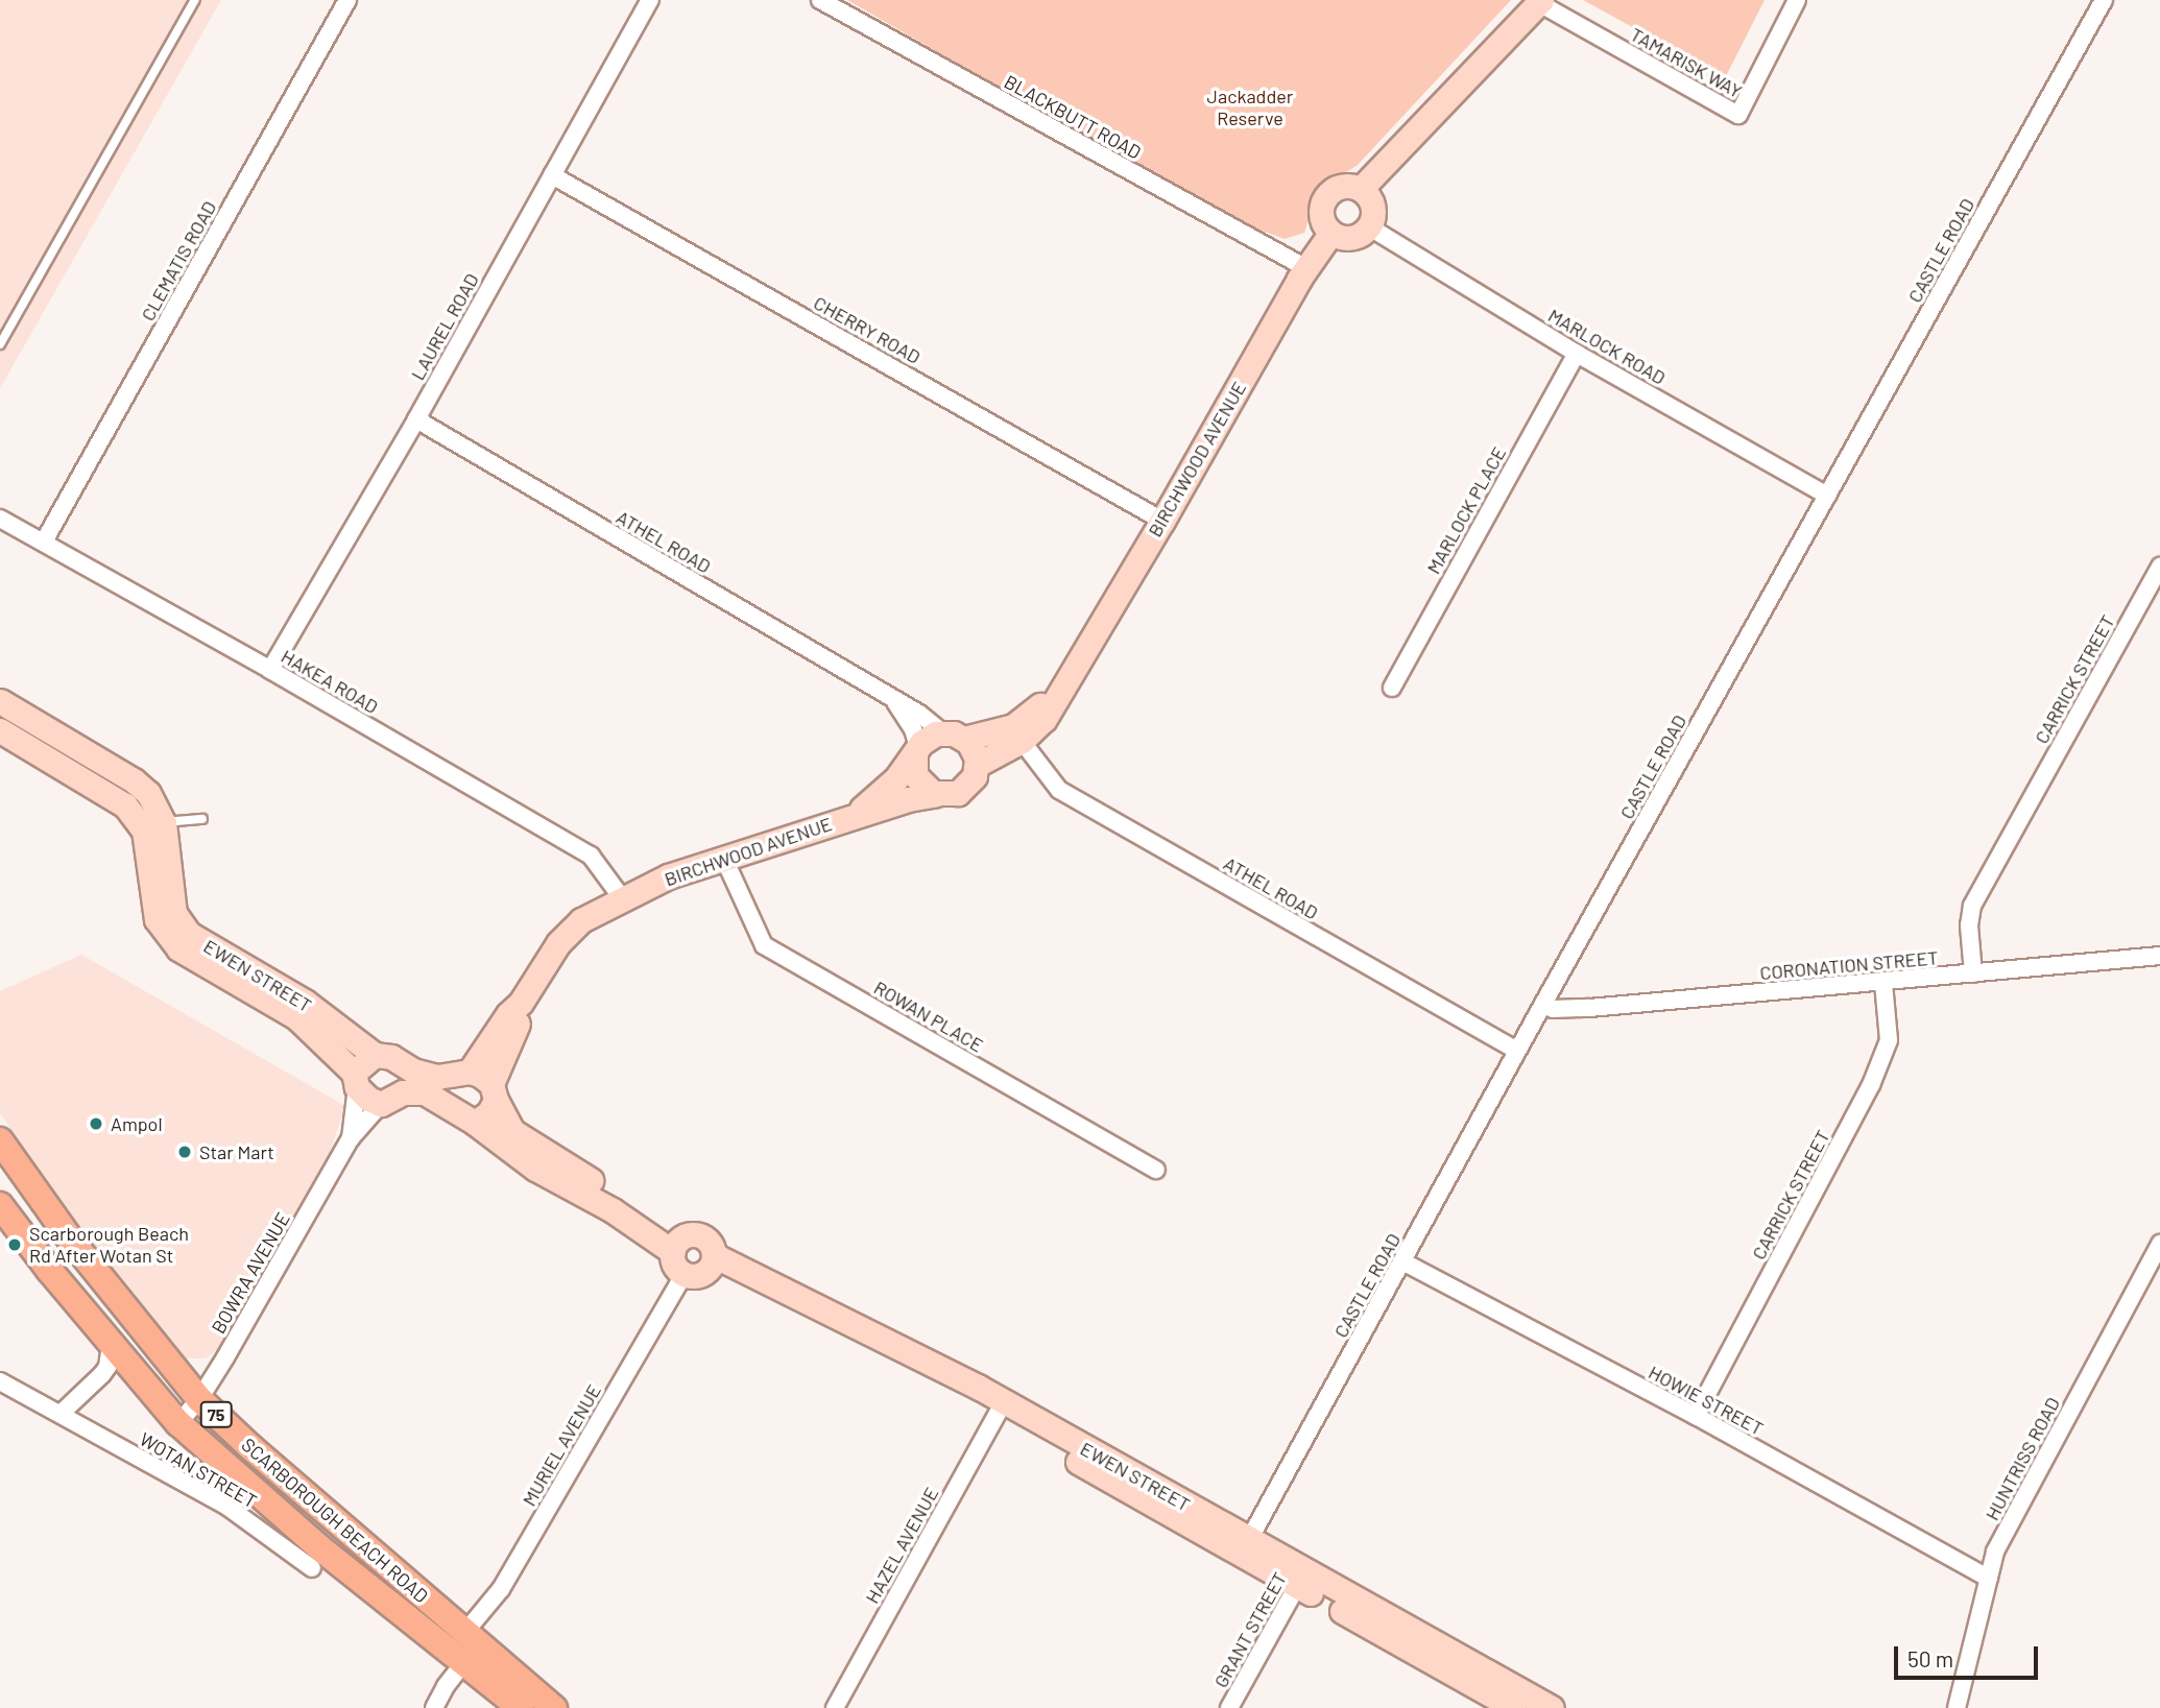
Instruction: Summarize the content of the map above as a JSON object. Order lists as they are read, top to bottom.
{
  "streets": {
    "main road": [
      "BIRCHWOOD AVENUE",
      "EWEN STREET",
      "75",
      "SCARBOROUGH BEACH ROAD"
    ],
    "street": [
      "TAMARISK WAY",
      "BLACKBUTT ROAD",
      "CASTLE ROAD",
      "CLEMATIS ROAD",
      "LAUREL ROAD",
      "CHERRY ROAD",
      "MARLOCK ROAD",
      "MARLOCK PLACE",
      "ATHEL ROAD",
      "CARRICK STREET",
      "HAKEA ROAD",
      "CORONATION STREET",
      "ROWAN PLACE",
      "BOWRA AVENUE",
      "HOWIE STREET",
      "MURIEL AVENUE",
      "HUNTRISS ROAD",
      "WOTAN STREET",
      "HAZEL AVENUE",
      "GRANT STREET"
    ]
  },
  "crossings": [
    ["BLACKBUTT ROAD", "BIRCHWOOD AVENUE"],
    ["CASTLE ROAD", "MARLOCK ROAD"],
    ["CASTLE ROAD", "ATHEL ROAD"],
    ["CASTLE ROAD", "CORONATION STREET"],
    ["CASTLE ROAD", "EWEN STREET"],
    ["CASTLE ROAD", "HOWIE STREET"],
    ["CLEMATIS ROAD", "HAKEA ROAD"],
    ["LAUREL ROAD", "CHERRY ROAD"],
    ["LAUREL ROAD", "ATHEL ROAD"],
    ["LAUREL ROAD", "HAKEA ROAD"],
    ["CHERRY ROAD", "BIRCHWOOD AVENUE"],
    ["MARLOCK ROAD", "BIRCHWOOD AVENUE"],
    ["MARLOCK ROAD", "MARLOCK PLACE"],
    ["BIRCHWOOD AVENUE", "ATHEL ROAD"],
    ["BIRCHWOOD AVENUE", "HAKEA ROAD"],
    ["BIRCHWOOD AVENUE", "EWEN STREET"],
    ["BIRCHWOOD AVENUE", "ROWAN PLACE"],
    ["CARRICK STREET", "CORONATION STREET"],
    ["CARRICK STREET", "HOWIE STREET"],
    ["EWEN STREET", "BOWRA AVENUE"],
    ["EWEN STREET", "MURIEL AVENUE"],
    ["EWEN STREET", "HAZEL AVENUE"],
    ["EWEN STREET", "GRANT STREET"],
    ["BOWRA AVENUE", "SCARBOROUGH BEACH ROAD"],
    ["HOWIE STREET", "HUNTRISS ROAD"],
    ["MURIEL AVENUE", "SCARBOROUGH BEACH ROAD"]
  ],
  "parks": ["Jackadder Reserve"],
  "places": ["Ampol", "Star Mart", "Scarborough Beach Rd After Wotan St"],
  "scale_bar": "50 m"
}
